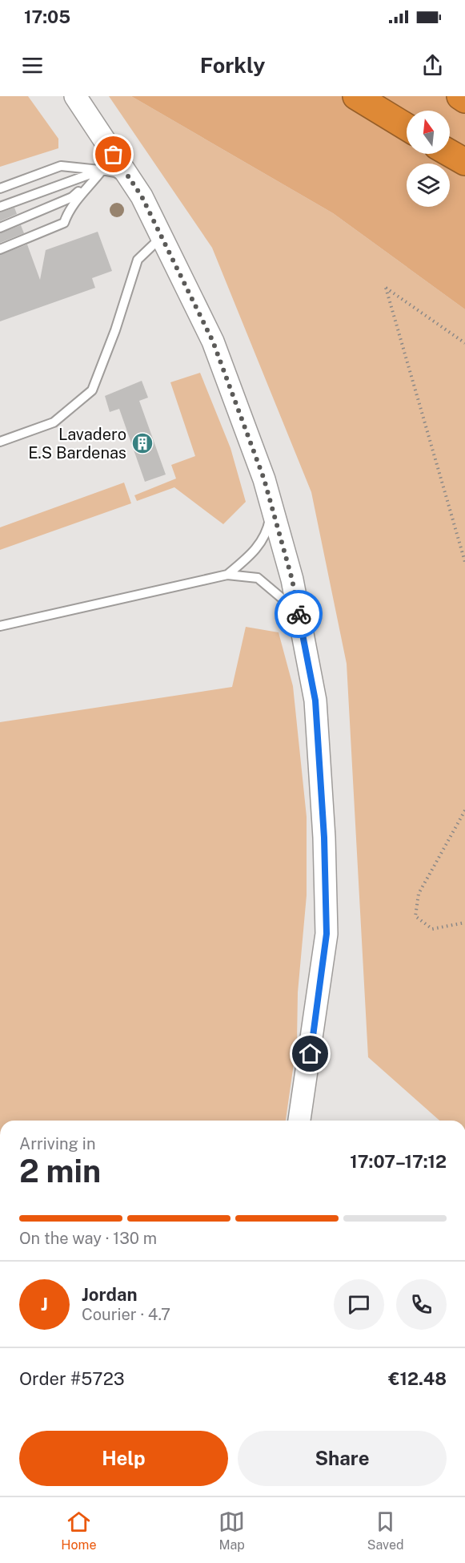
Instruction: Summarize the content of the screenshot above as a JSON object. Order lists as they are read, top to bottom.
{
  "places": {
    "building": ["Lavadero E.S Bardenas"]
  },
  "north": "top",
  "page": {
    "status": "17:05",
    "header": "Forkly",
    "heading": ["2 min", "Arriving in", "17:07–17:12"],
    "panel": [
      "Jordan",
      "Courier · 4.7",
      "Order #5723",
      "€12.48"
    ],
    "bar": "On the way · 130 m",
    "round": "J",
    "buttons": ["Help", "Share"],
    "tabs": ["Home", "Map", "Saved"]
  }
}
